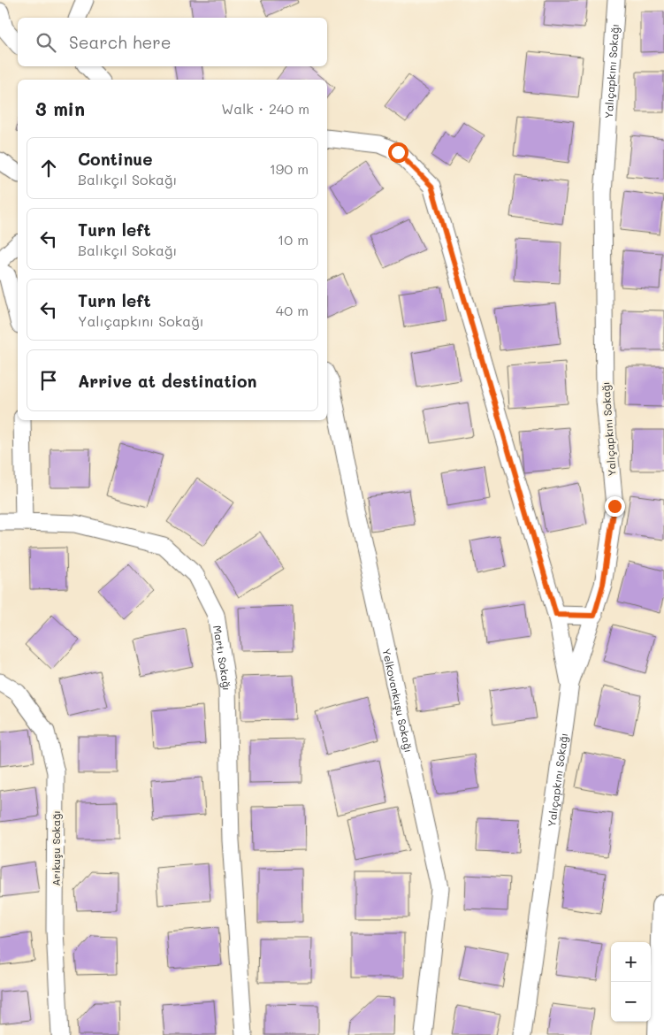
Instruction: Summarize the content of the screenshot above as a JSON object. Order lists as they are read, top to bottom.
{
  "streets": {
    "street": [
      "Yalıçapkını Sokağı",
      "Martı Sokağı",
      "Yelkovankuşu Sokağı",
      "Arıkuşu Sokağı"
    ]
  },
  "page": {
    "search": "Search here",
    "heading": ["3 min", "Walk · 240 m"],
    "list": [
      ["Continue", "Balıkçıl Sokağı", "190 m"],
      ["Turn left", "Balıkçıl Sokağı", "10 m"],
      ["Turn left", "Yalıçapkını Sokağı", "40 m"],
      "Arrive at destination"
    ],
    "map_buttons": ["+", "−"]
  }
}
